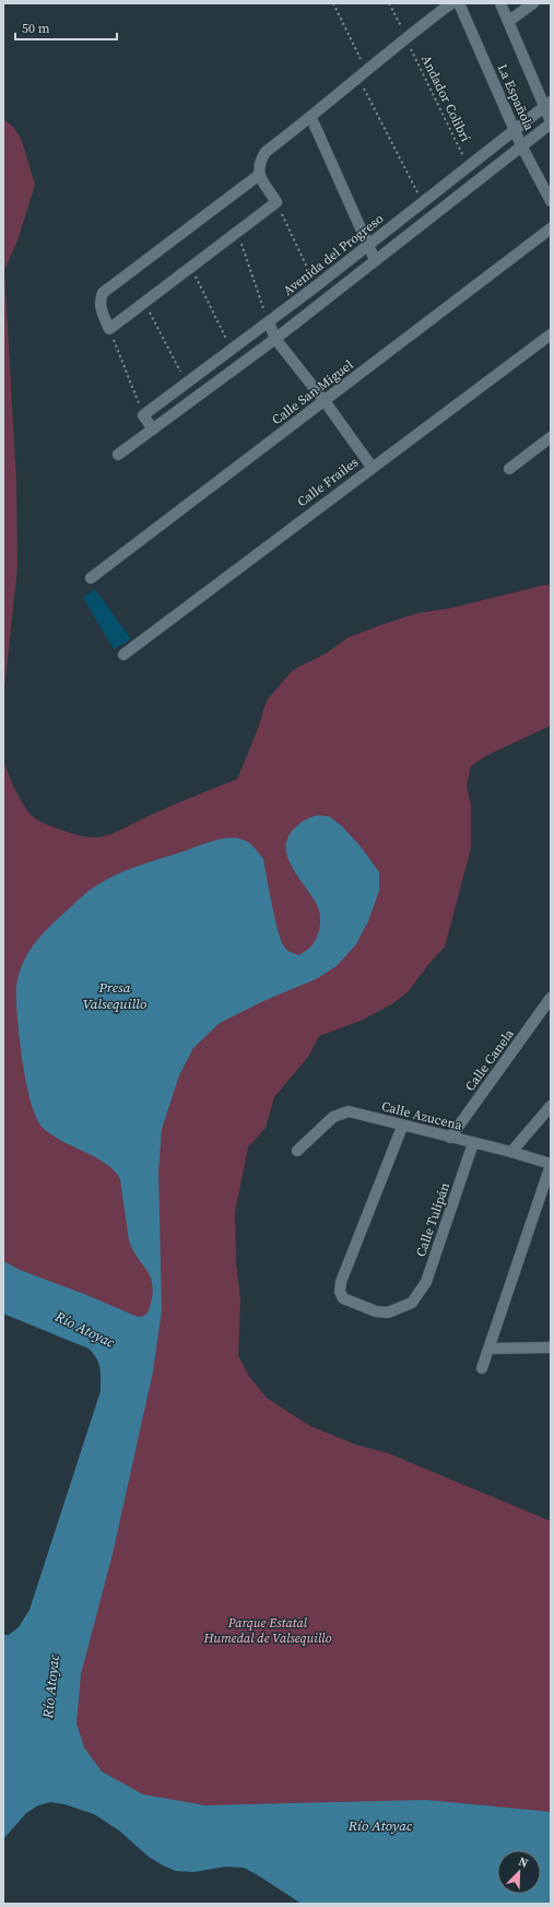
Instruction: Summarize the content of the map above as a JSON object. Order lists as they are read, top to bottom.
{
  "streets": {
    "street": [
      "La Española",
      "Avenida del Progreso",
      "Calle San Miguel",
      "Calle Frailes",
      "Calle Canela",
      "Calle Azucena",
      "Calle Tulipán"
    ],
    "path": ["Andador Colibrí"]
  },
  "crossings": [
    ["La Española", "Avenida del Progreso"],
    ["Andador Colibrí", "Avenida del Progreso"],
    ["Calle Canela", "Calle Azucena"],
    ["Calle Azucena", "Calle Tulipán"]
  ],
  "water": ["Presa Valsequillo", "Río Atoyac"],
  "parks": ["Parque Estatal Humedal de Valsequillo"],
  "scale_bar": "50 m",
  "north": "top right"
}
